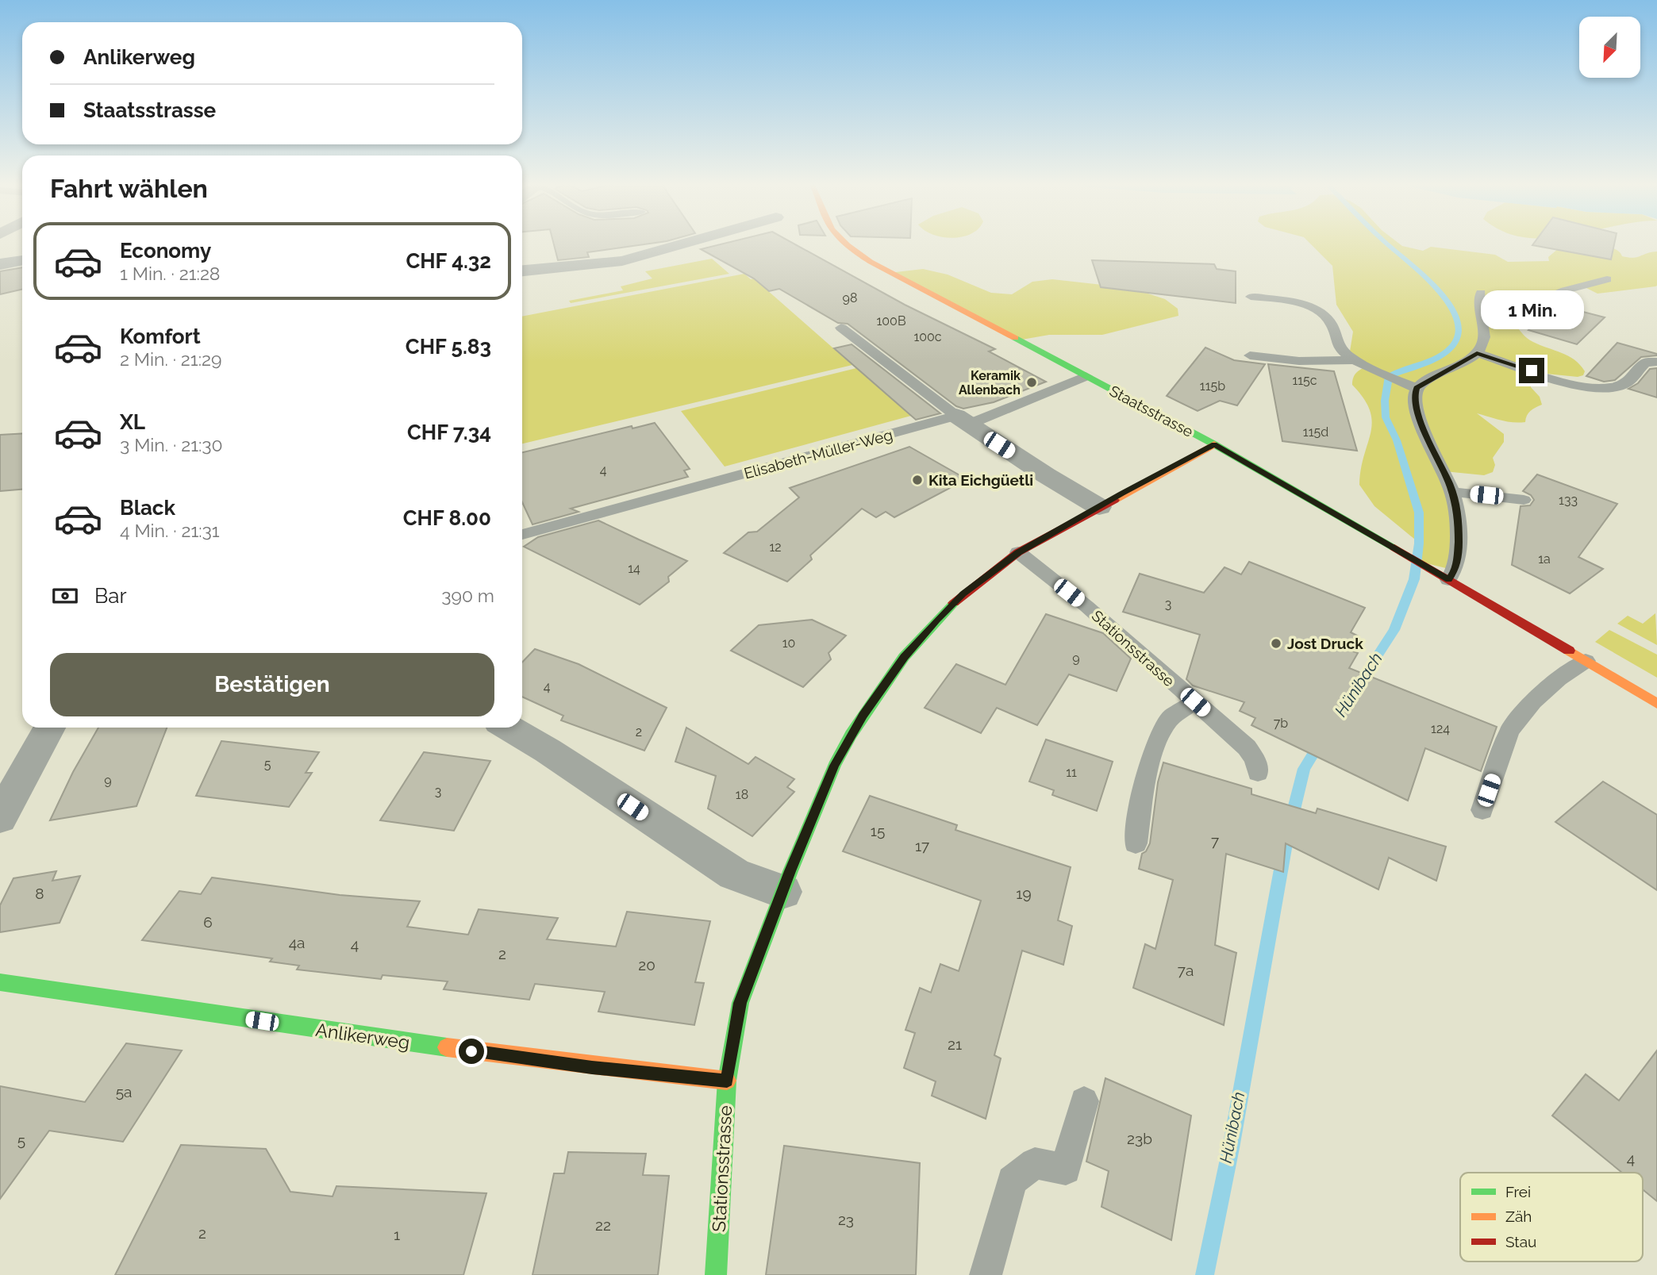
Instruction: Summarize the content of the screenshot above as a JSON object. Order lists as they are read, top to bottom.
{
  "streets": {
    "main road": ["Staatsstrasse", "Stationsstrasse", "Anlikerweg"],
    "lane": ["Elisabeth-Müller-Weg"]
  },
  "crossings": [
    ["Staatsstrasse", "Stationsstrasse"],
    ["Stationsstrasse", "Anlikerweg"]
  ],
  "water": ["Hünibach"],
  "places": ["Keramik Allenbach", "Kita Eichgüetli", "Jost Druck"],
  "house_numbers": [
    "98",
    "100B",
    "100c",
    "115c",
    "115b",
    "115d",
    "4",
    "133",
    "12",
    "1a",
    "14",
    "3",
    "10",
    "9",
    "4",
    "7b",
    "124",
    "2",
    "5",
    "11",
    "9",
    "3",
    "18",
    "15",
    "7",
    "17",
    "8",
    "19",
    "6",
    "4a",
    "4",
    "2",
    "20",
    "7a",
    "21",
    "5a",
    "23b",
    "5",
    "4",
    "23",
    "22",
    "2",
    "1"
  ],
  "legend": ["Frei", "Zäh", "Stau"],
  "north": "bottom left",
  "page": {
    "banner": ["Anlikerweg", "Staatsstrasse"],
    "heading": "Fahrt wählen",
    "list": [
      {
        "name": "Economy",
        "note": "1 Min. · 21:28",
        "value": "CHF 4.32"
      },
      {
        "name": "Komfort",
        "note": "2 Min. · 21:29",
        "value": "CHF 5.83"
      },
      {
        "name": "XL",
        "note": "3 Min. · 21:30",
        "value": "CHF 7.34"
      },
      {
        "name": "Black",
        "note": "4 Min. · 21:31",
        "value": "CHF 8.00"
      }
    ],
    "bubble": "1 Min.",
    "pay": ["Bar", "390 m"],
    "buttons": "Bestätigen"
  }
}
